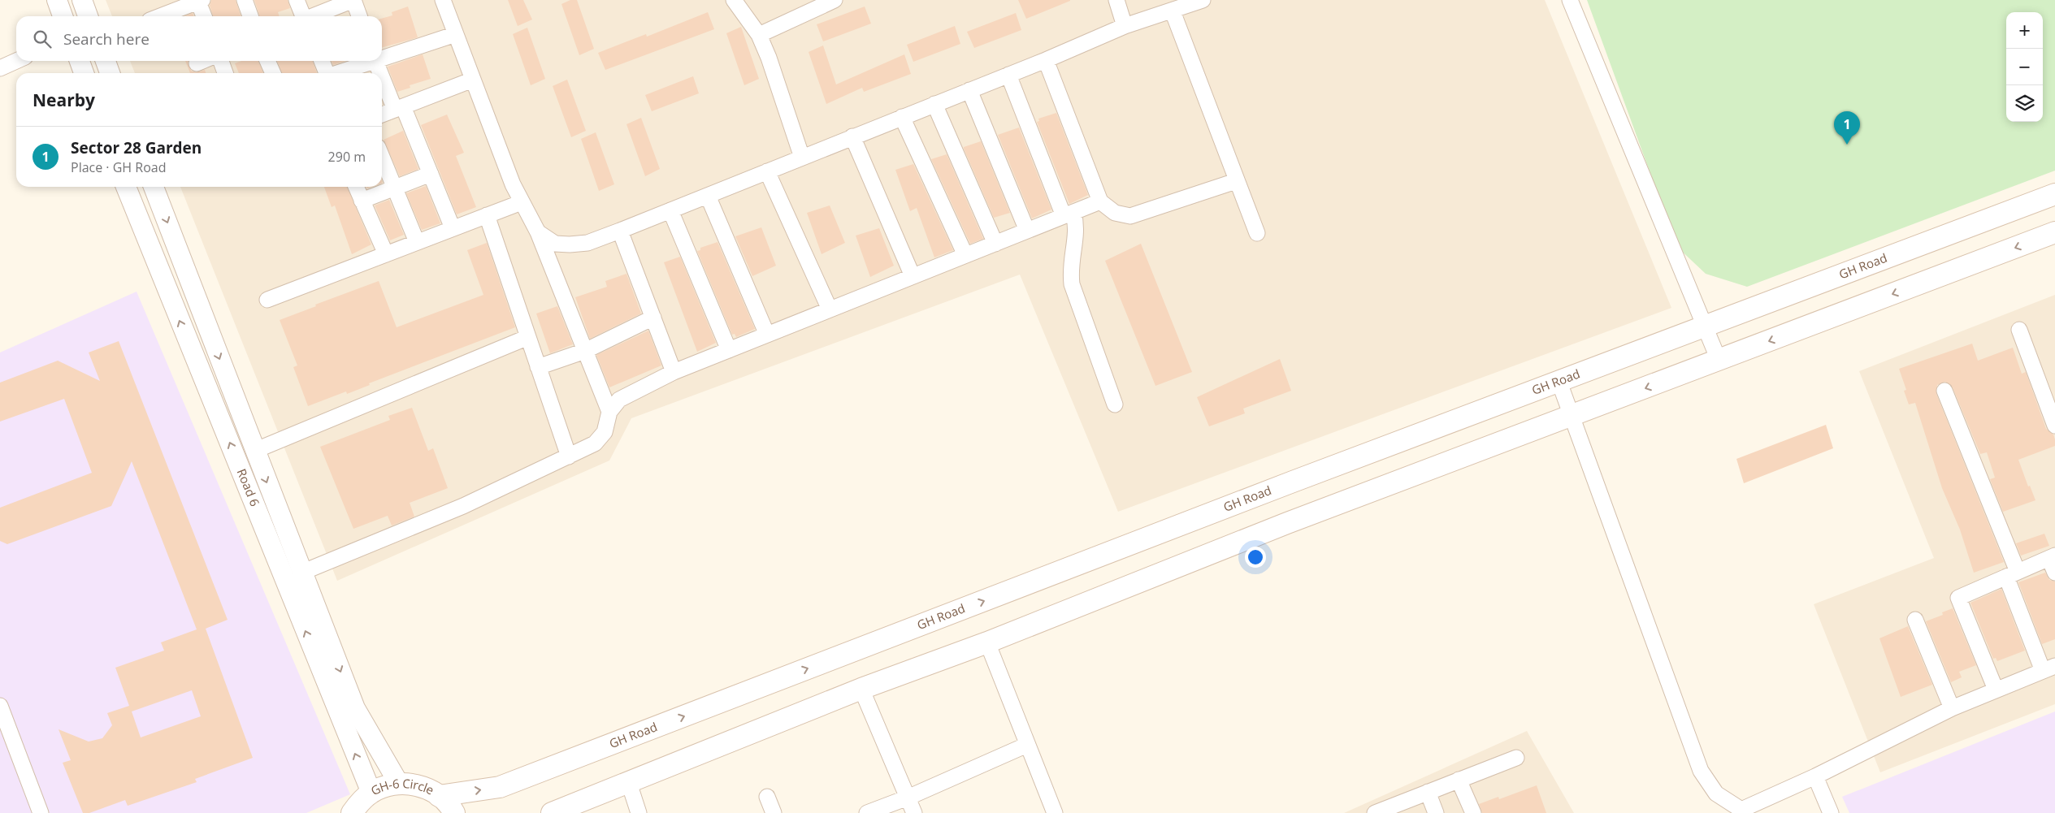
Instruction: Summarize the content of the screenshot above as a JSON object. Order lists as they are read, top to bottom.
{
  "streets": {
    "main road": ["GH Road", "GH-6 Circle"],
    "street": ["Road 6"]
  },
  "crossings": [
    ["GH Road", "GH-6 Circle"],
    ["Road 6", "GH-6 Circle"]
  ],
  "page": {
    "map_buttons": ["+", "−"],
    "search": "Search here",
    "heading": "Nearby",
    "pins": "1",
    "list": [
      {
        "mark": "1",
        "name": "Sector 28 Garden",
        "note": "Place · GH Road",
        "value": "290 m"
      }
    ]
  }
}
